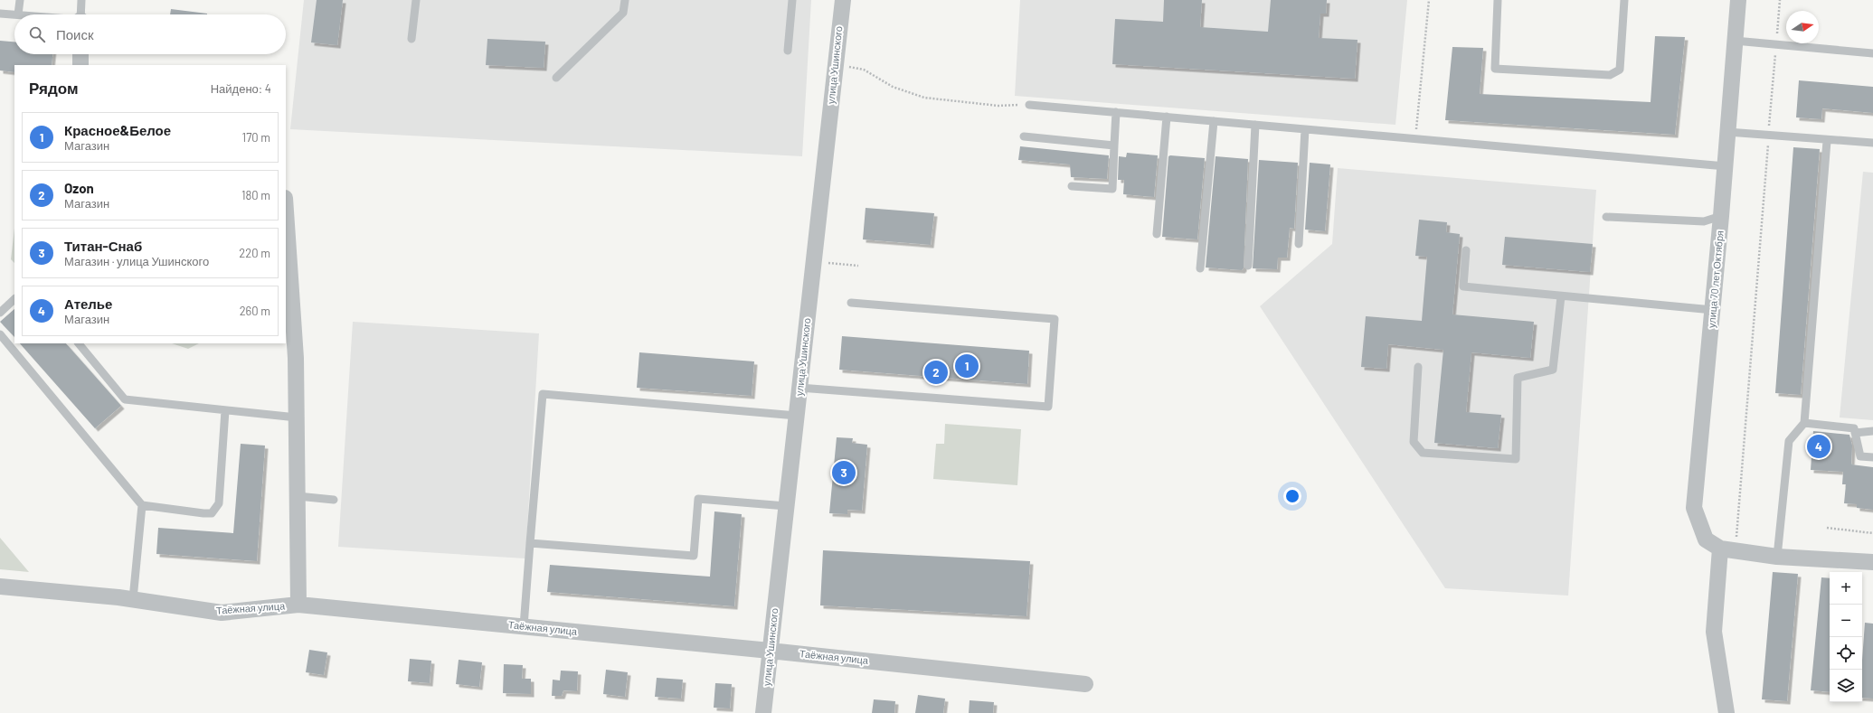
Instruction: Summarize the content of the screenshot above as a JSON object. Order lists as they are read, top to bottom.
{
  "streets": {
    "street": ["улица Ушинского", "улица 70 лет Октября", "Таёжная улица"]
  },
  "crossings": [
    ["улица Ушинского", "Таёжная улица"]
  ],
  "north": "right",
  "page": {
    "search": "Поиск",
    "heading": ["Рядом", "Найдено: 4"],
    "list": [
      {
        "mark": "1",
        "name": "Красное&Белое",
        "note": "Магазин",
        "value": "170 m"
      },
      {
        "mark": "2",
        "name": "Ozon",
        "note": "Магазин",
        "value": "180 m"
      },
      {
        "mark": "3",
        "name": "Титан-Снаб",
        "note": "Магазин · улица Ушинского",
        "value": "220 m"
      },
      {
        "mark": "4",
        "name": "Ателье",
        "note": "Магазин",
        "value": "260 m"
      }
    ],
    "pins": [
      "1",
      "2",
      "4",
      "3"
    ],
    "map_buttons": ["+", "−"]
  }
}
